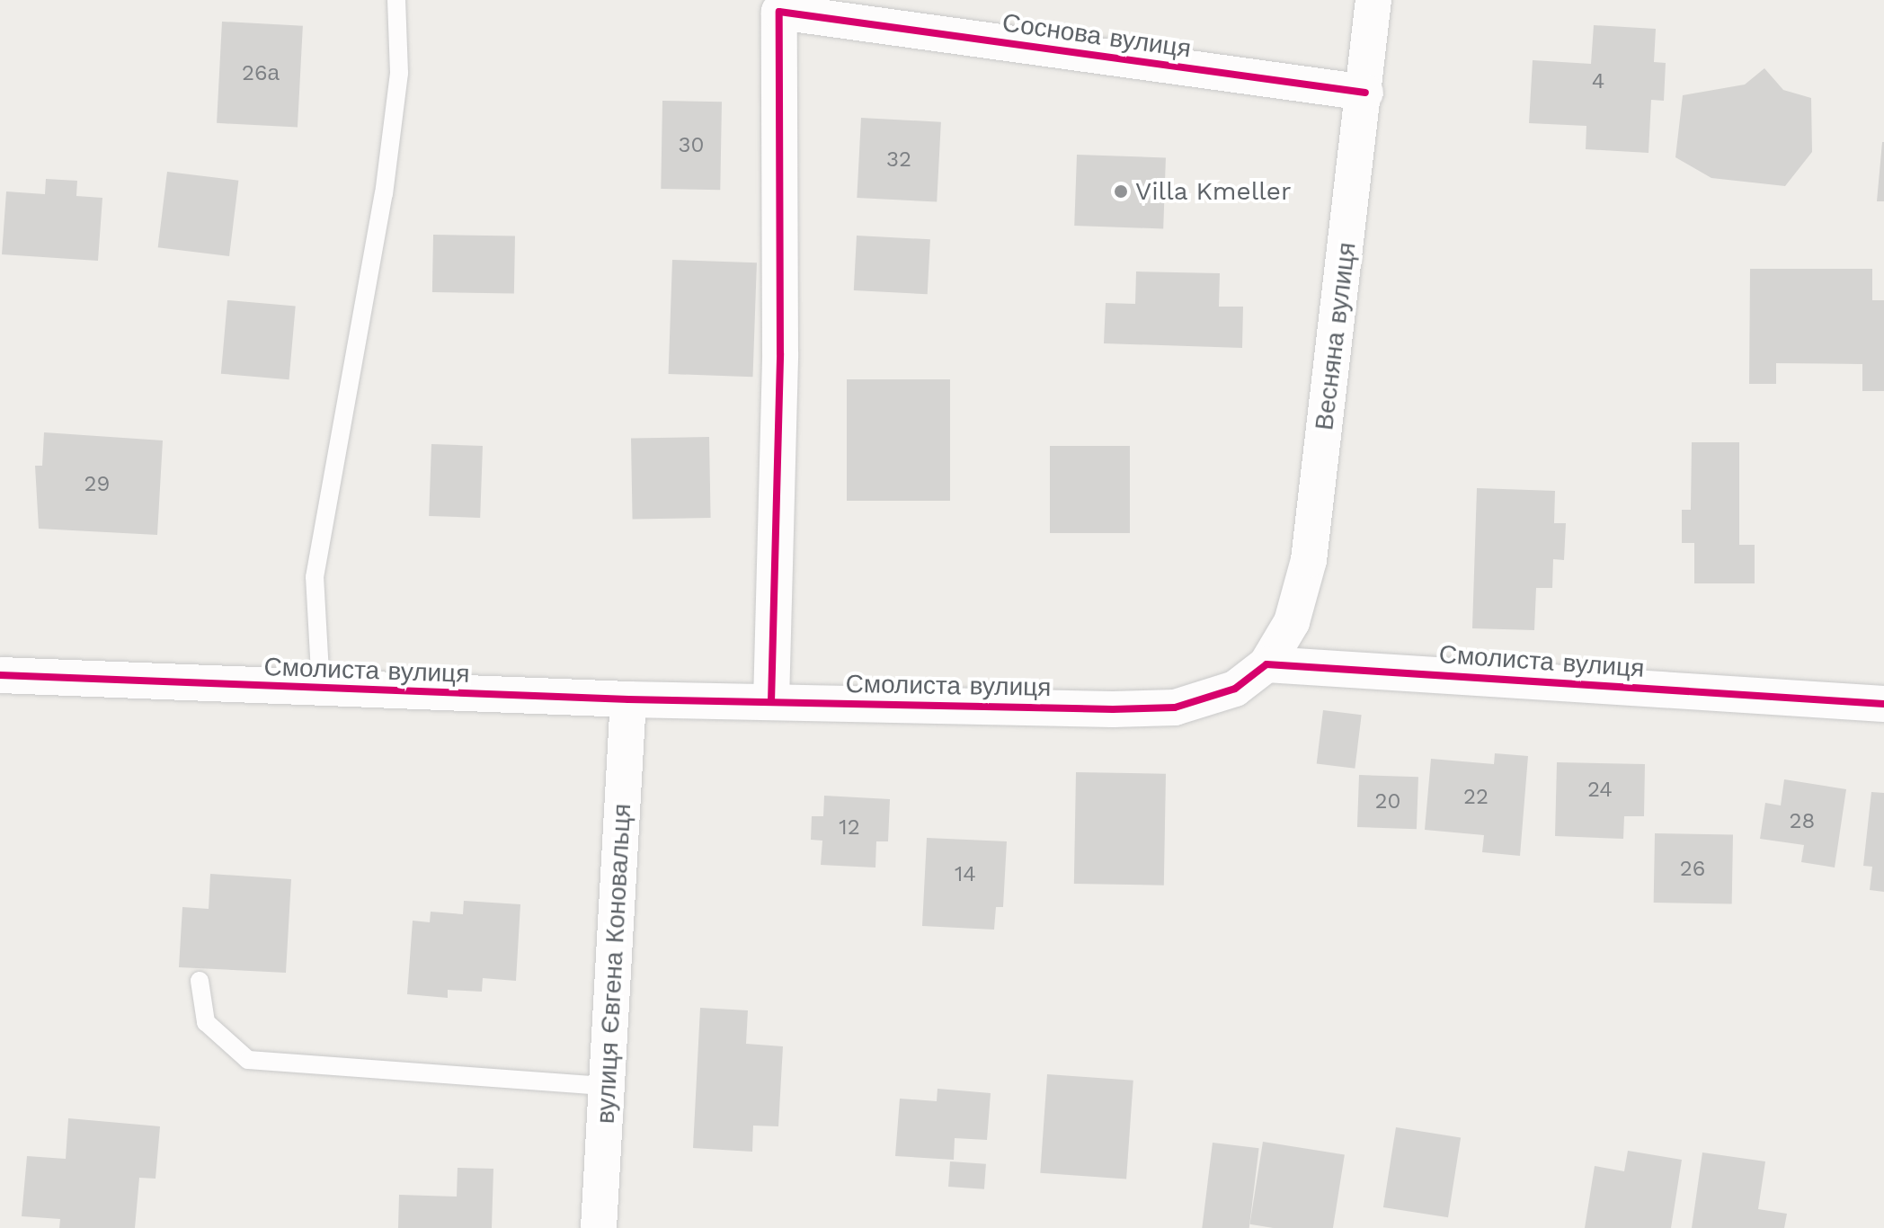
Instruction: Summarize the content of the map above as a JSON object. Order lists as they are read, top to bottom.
{
  "streets": {
    "street": [
      "Соснова вулиця",
      "Весняна вулиця",
      "Смолиста вулиця",
      "вулиця Євгена Коновальця"
    ]
  },
  "crossings": [
    ["Соснова вулиця", "Весняна вулиця"],
    ["Соснова вулиця", "Смолиста вулиця"],
    ["Весняна вулиця", "Смолиста вулиця"],
    ["Смолиста вулиця", "вулиця Євгена Коновальця"]
  ],
  "places": ["Villa Kmeller"],
  "house_numbers": [
    "26а",
    "4",
    "30",
    "32",
    "29",
    "24",
    "22",
    "20",
    "28",
    "12",
    "26",
    "14"
  ]
}
